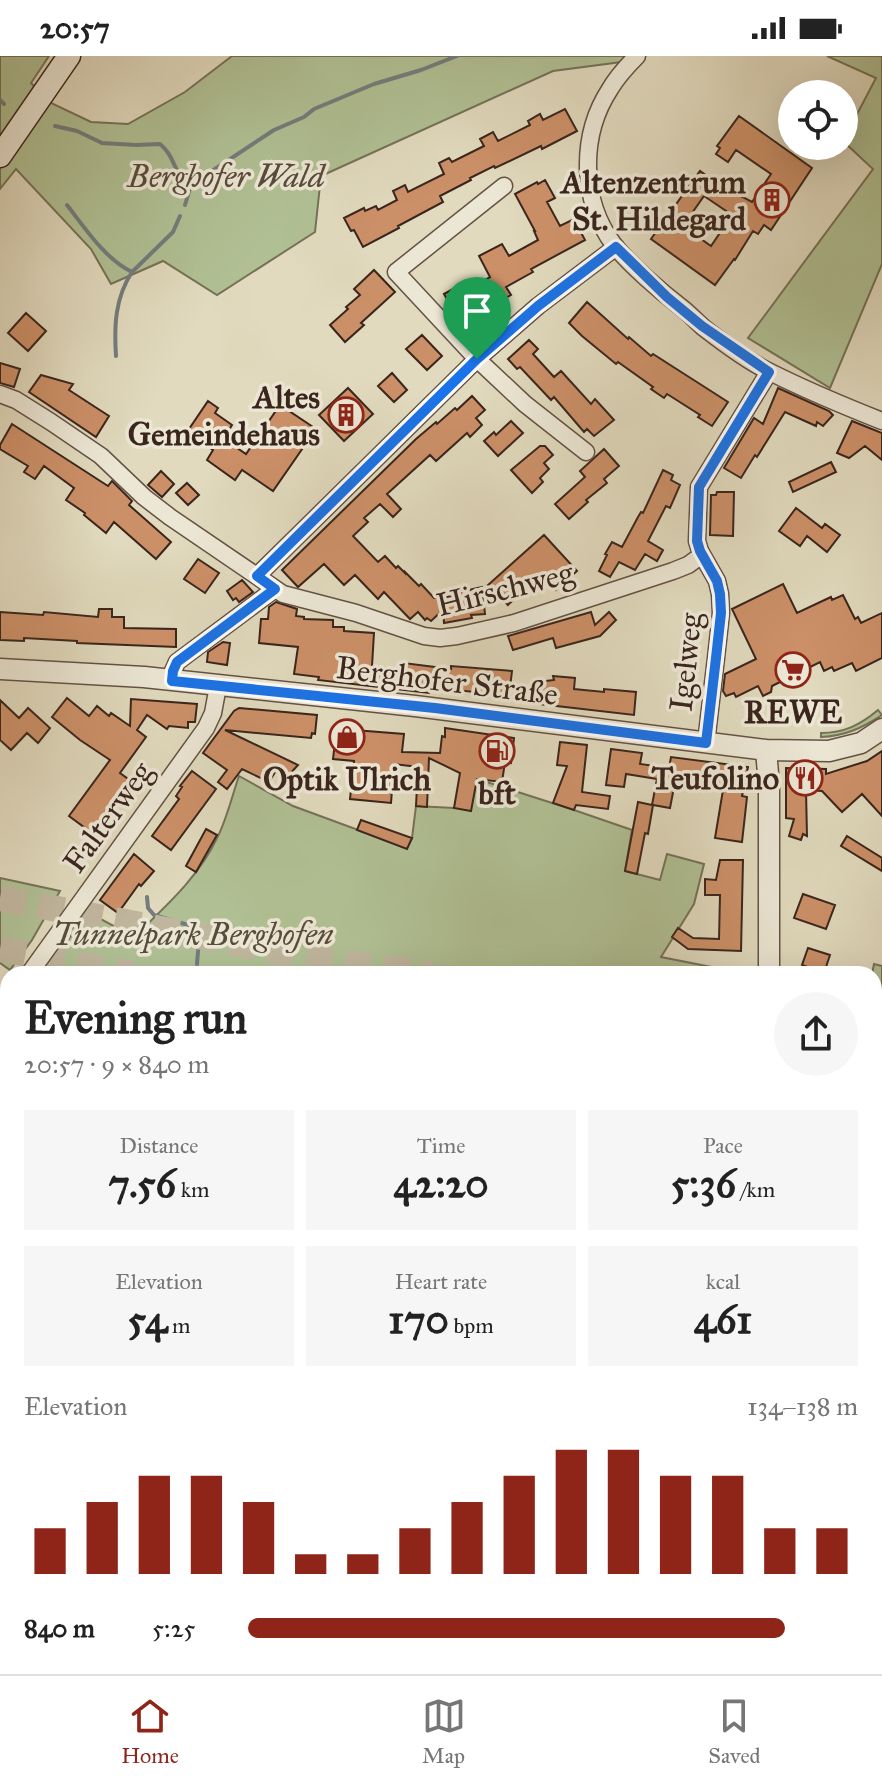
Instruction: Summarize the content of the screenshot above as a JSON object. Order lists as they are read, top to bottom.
{
  "streets": {
    "street": [
      "Hirschweg",
      "Igelweg",
      "Berghofer Straße",
      "Falterweg"
    ]
  },
  "crossings": [
    ["Hirschweg", "Igelweg"],
    ["Igelweg", "Berghofer Straße"],
    ["Berghofer Straße", "Falterweg"]
  ],
  "parks": ["Berghofer Wald", "Tunnelpark Berghofen"],
  "places": {
    "building": ["Altenzentrum St. Hildegard", "Altes Gemeindehaus"],
    "supermarket": ["REWE"],
    "shop": ["Optik Ulrich"],
    "fuel station": ["bft"],
    "restaurant": ["Teufolino"]
  },
  "page": {
    "status": "20:57",
    "heading": ["Evening run", "20:57 · 9 × 840 m"],
    "stats": [
      ["Distance", "7.56 km"],
      ["Time", "42:20"],
      ["Pace", "5:36 /km"],
      ["Elevation", "54 m"],
      ["Heart rate", "170 bpm"],
      ["kcal", "461"]
    ],
    "chart": ["Elevation", "134–138 m"],
    "list": [
      {
        "name": "840 m",
        "note": "5:25"
      }
    ],
    "tabs": ["Home", "Map", "Saved"]
  }
}
